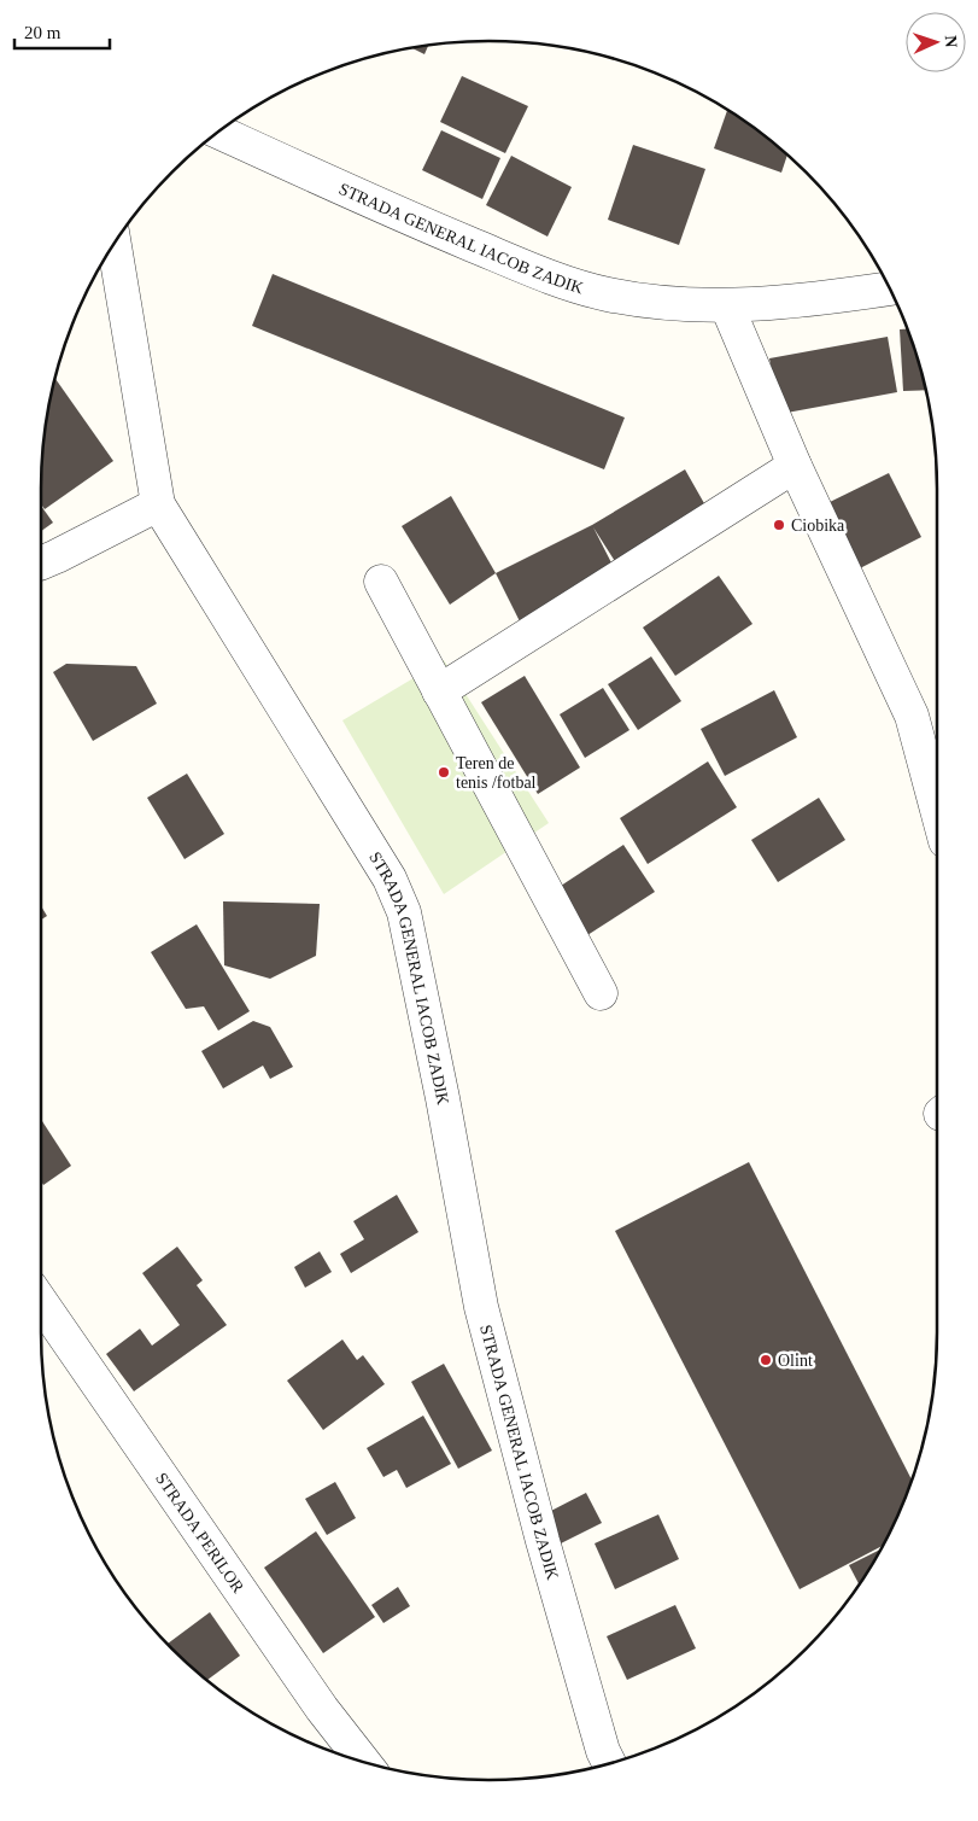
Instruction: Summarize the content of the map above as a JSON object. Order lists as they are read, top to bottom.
{
  "streets": {
    "street": ["STRADA GENERAL IACOB ZADIK", "STRADA PERILOR"]
  },
  "places": ["Ciobika", "Teren de tenis /fotbal", "Olint"],
  "scale_bar": "20 m",
  "north": "right"
}
